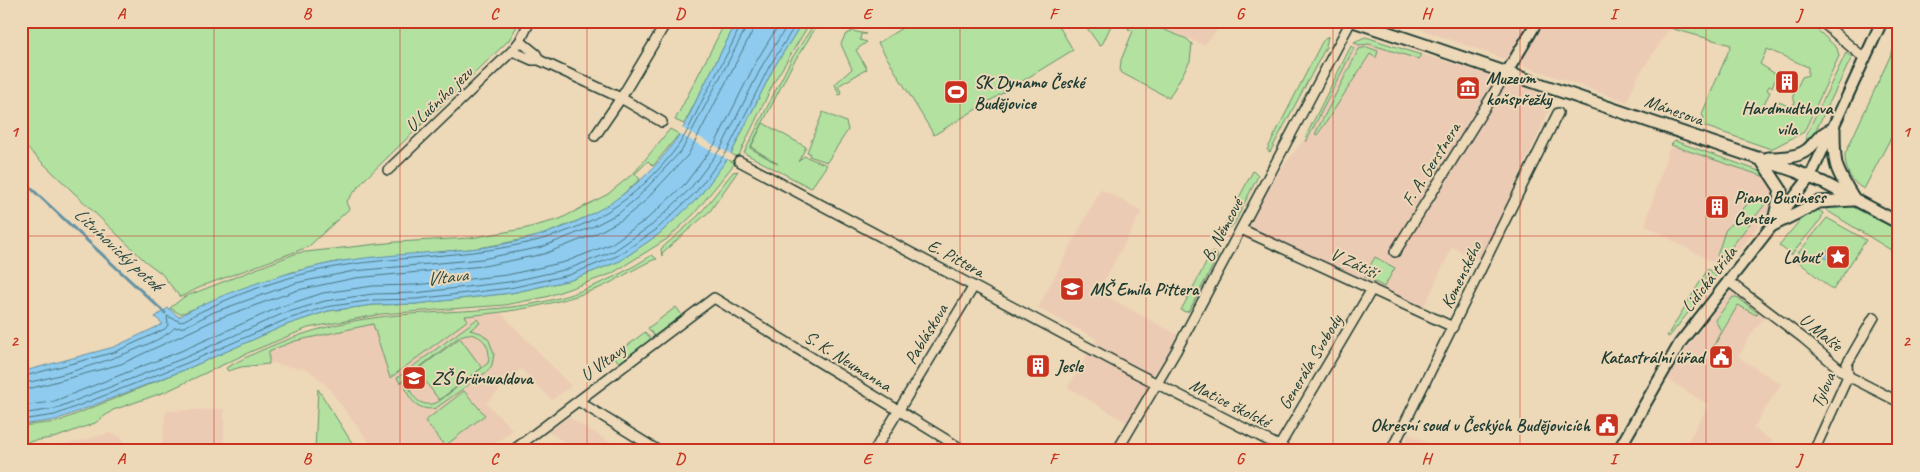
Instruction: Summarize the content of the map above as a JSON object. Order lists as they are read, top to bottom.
{
  "streets": {
    "main road": ["Mánesova"],
    "street": [
      "U Lučního jezu",
      "F. A. Gerstnera",
      "B. Němcové",
      "E. Pittera",
      "V Zátiší",
      "Komenského",
      "Lidická třída",
      "U Malše",
      "Pabláskova",
      "S. K. Neumanna",
      "U Vltavy",
      "Generála Svobody",
      "Tylova",
      "Matice školské"
    ]
  },
  "crossings": [
    ["Mánesova", "F. A. Gerstnera"],
    ["Mánesova", "B. Němcové"],
    ["Mánesova", "Lidická třída"],
    ["B. Němcové", "E. Pittera"],
    ["B. Němcové", "V Zátiší"],
    ["B. Němcové", "Matice školské"],
    ["E. Pittera", "Pabláskova"],
    ["E. Pittera", "Matice školské"],
    ["V Zátiší", "Komenského"],
    ["V Zátiší", "Generála Svobody"],
    ["Lidická třída", "U Malše"],
    ["U Malše", "Tylova"],
    ["Pabláskova", "S. K. Neumanna"],
    ["S. K. Neumanna", "U Vltavy"],
    ["Generála Svobody", "Matice školské"]
  ],
  "water": ["Litvínovický potok", "Vltava"],
  "places": {
    "building": ["Hardmudthova vila", "Piano Business Center", "Jesle"],
    "museum": ["Muzeum koňspřežky"],
    "sports": ["SK Dynamo České Budějovice"],
    "place": ["Labuť"],
    "school or university": ["MŠ Emila Pittera", "ZŠ Grünwaldova"],
    "public building": ["Katastrální úřad", "Okresní soud v Českých Budějovicích"]
  },
  "grid": {
    "columns": [
      "A",
      "B",
      "C",
      "D",
      "E",
      "F",
      "G",
      "H",
      "I",
      "J"
    ],
    "rows": ["1", "2"]
  }
}
